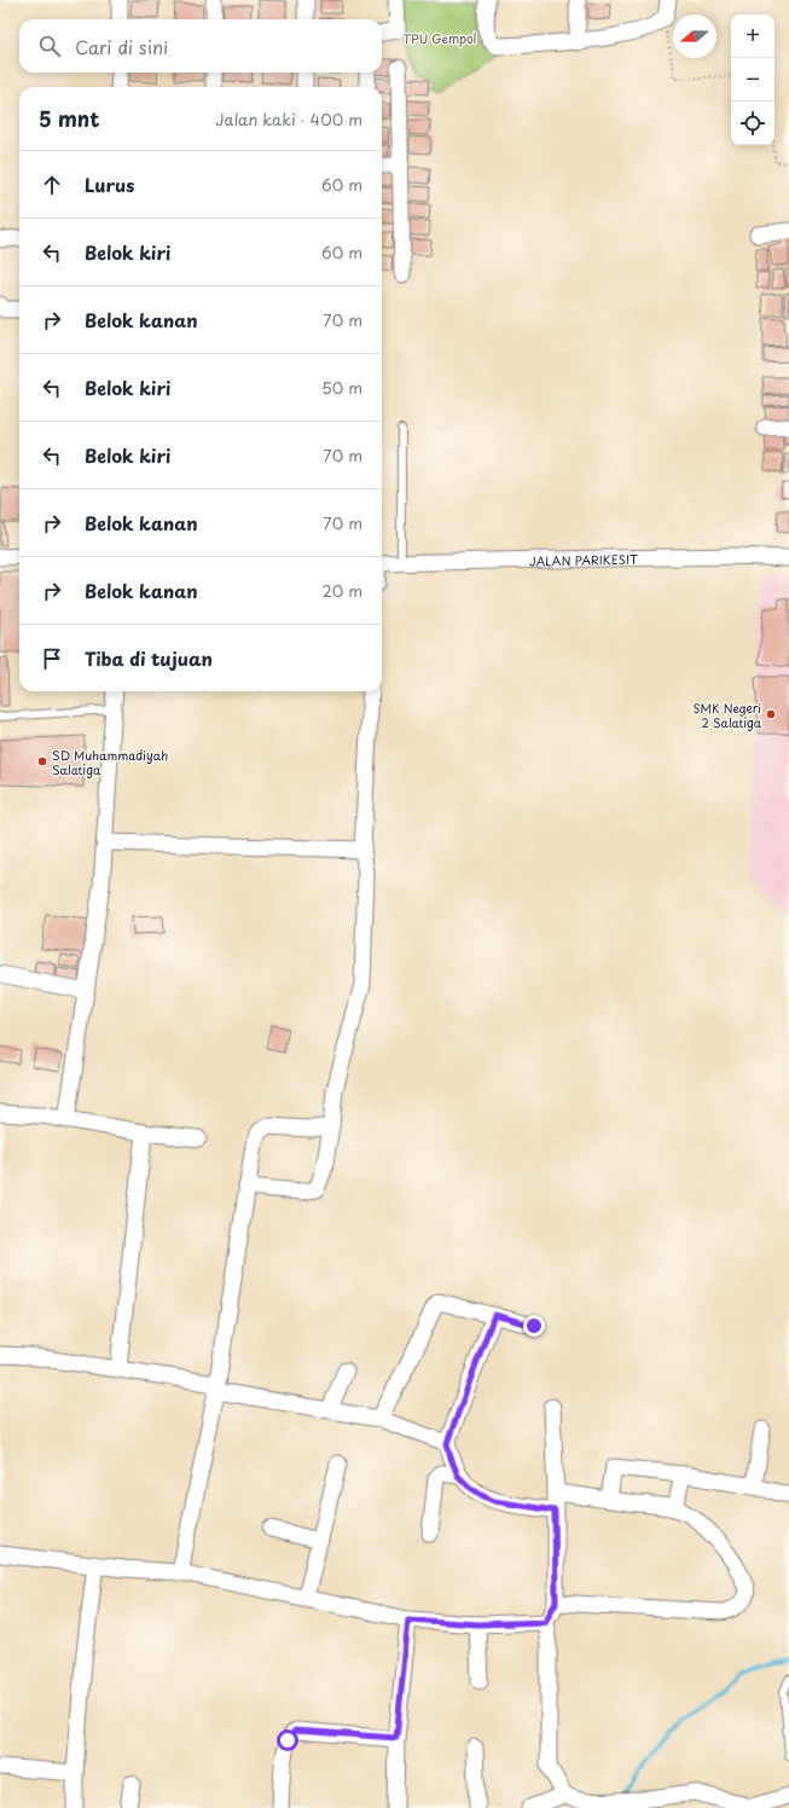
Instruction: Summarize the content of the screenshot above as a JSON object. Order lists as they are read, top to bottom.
{
  "streets": {
    "street": ["JALAN PARIKESIT"]
  },
  "parks": ["TPU Gempol"],
  "places": ["SMK Negeri 2 Salatiga", "SD Muhammadiyah Salatiga"],
  "north": "left",
  "page": {
    "map_buttons": ["+", "−"],
    "search": "Cari di sini",
    "heading": ["5 mnt", "Jalan kaki · 400 m"],
    "list": [
      ["Lurus", "60 m"],
      ["Belok kiri", "60 m"],
      ["Belok kanan", "70 m"],
      ["Belok kiri", "50 m"],
      ["Belok kiri", "70 m"],
      ["Belok kanan", "70 m"],
      ["Belok kanan", "20 m"],
      "Tiba di tujuan"
    ]
  }
}
